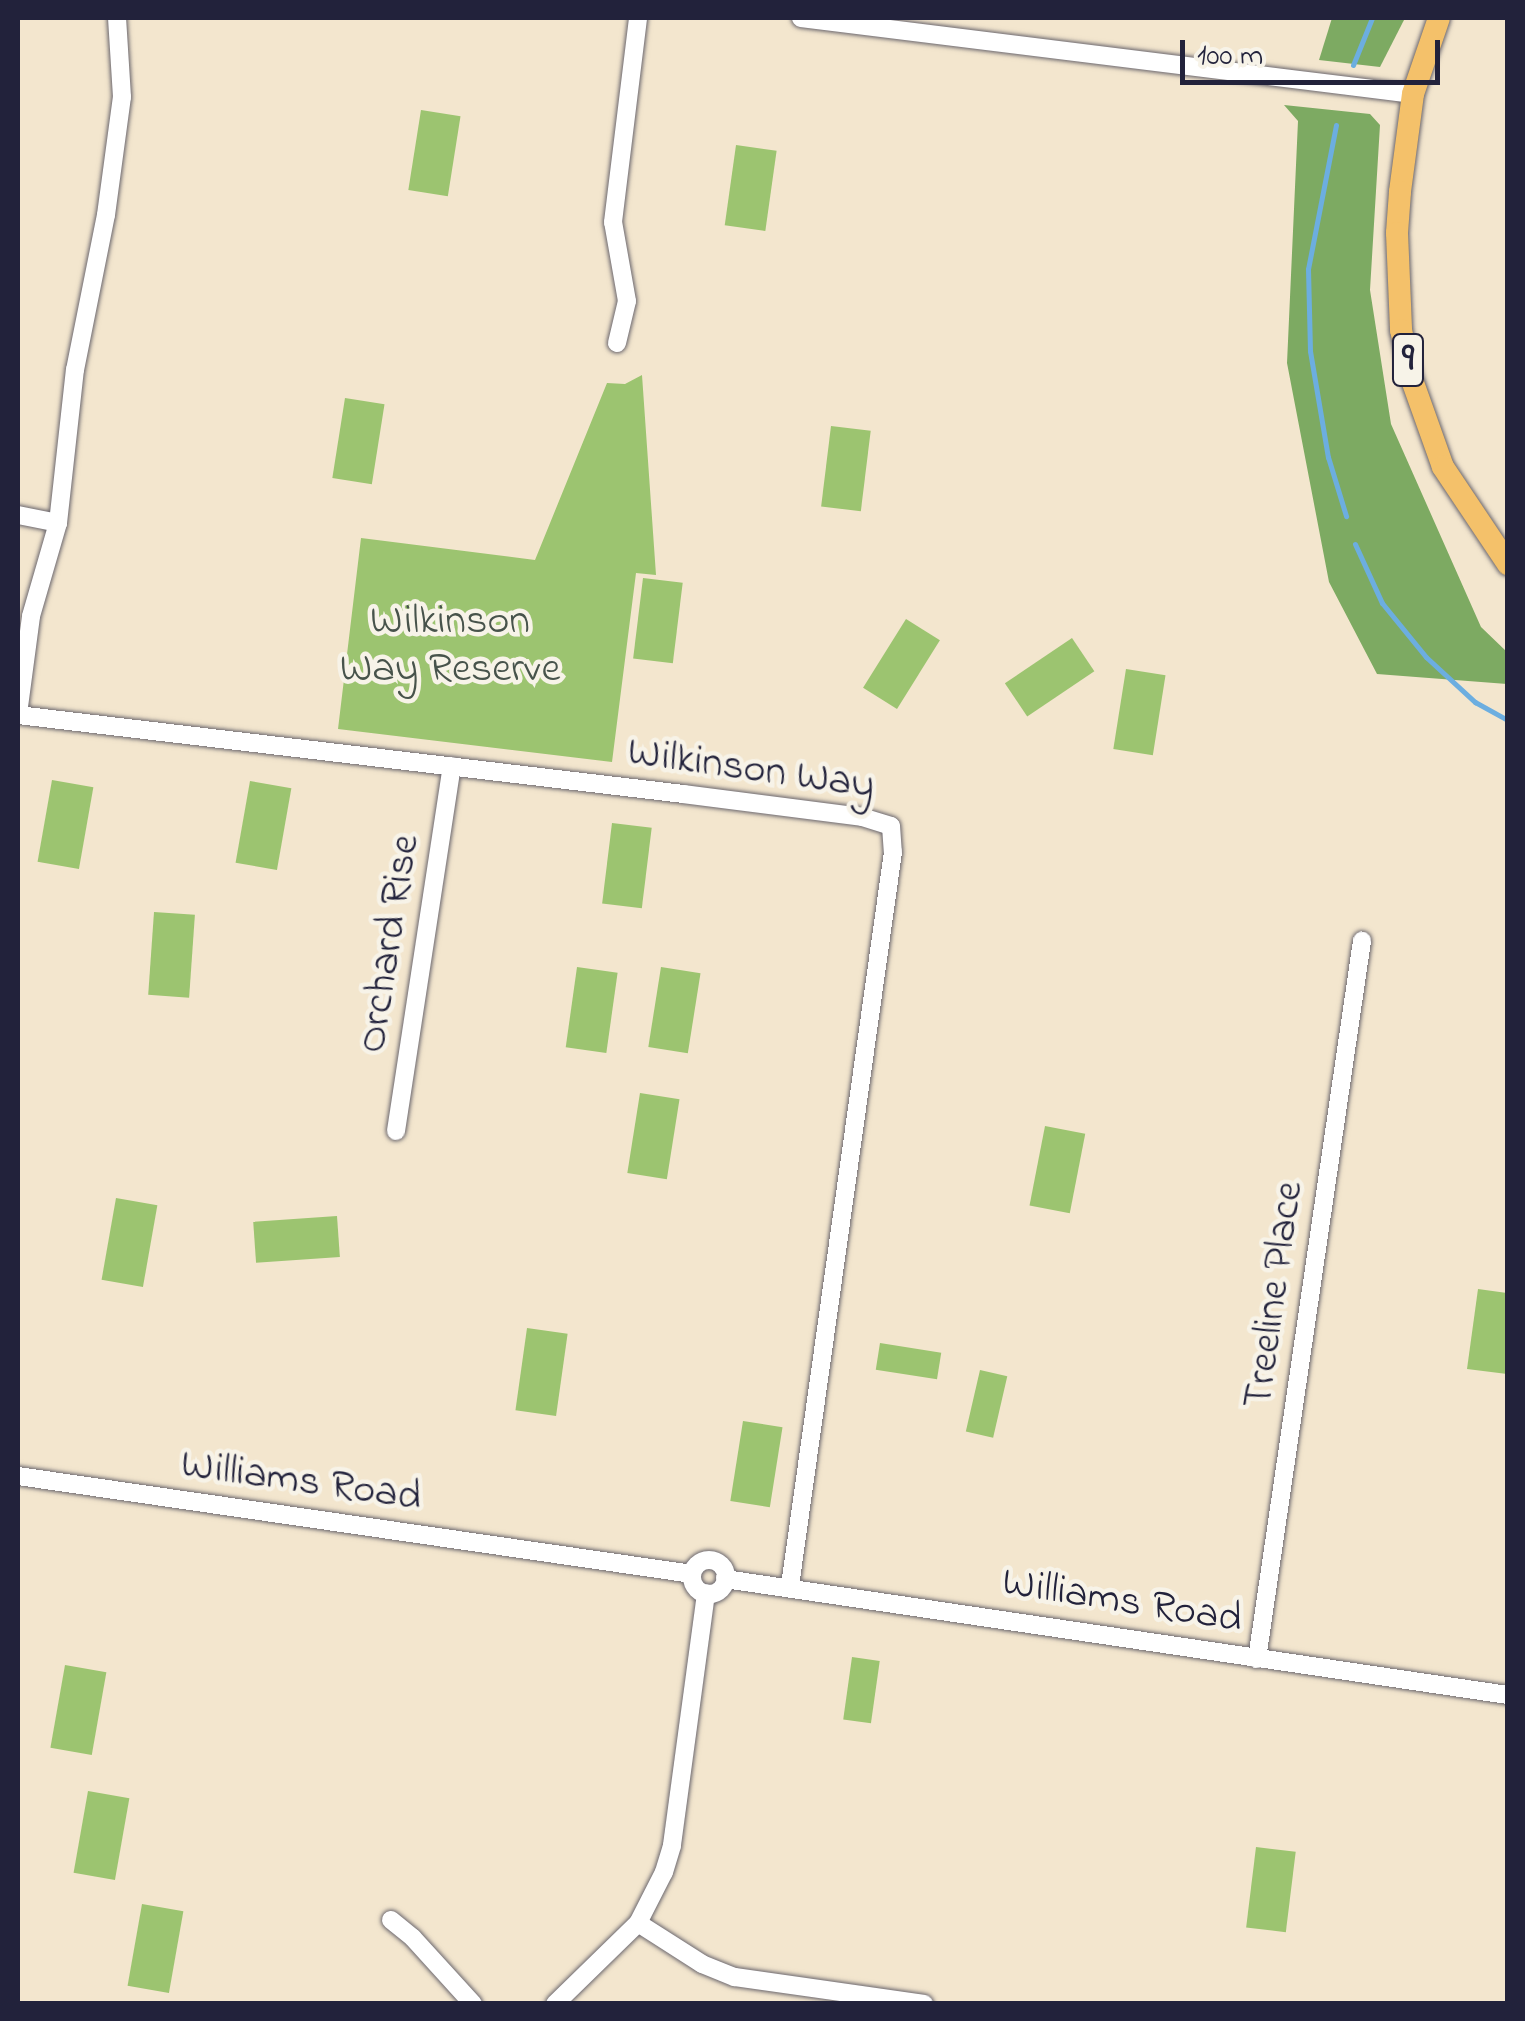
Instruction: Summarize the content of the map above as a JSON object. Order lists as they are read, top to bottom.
{
  "streets": {
    "main road": ["9"],
    "street": [
      "Wilkinson Way",
      "Orchard Rise",
      "Treeline Place",
      "Williams Road"
    ]
  },
  "crossings": [
    ["Wilkinson Way", "Orchard Rise"],
    ["Wilkinson Way", "Williams Road"],
    ["Treeline Place", "Williams Road"]
  ],
  "parks": ["Wilkinson Way Reserve"],
  "scale_bar": "100 m"
}
